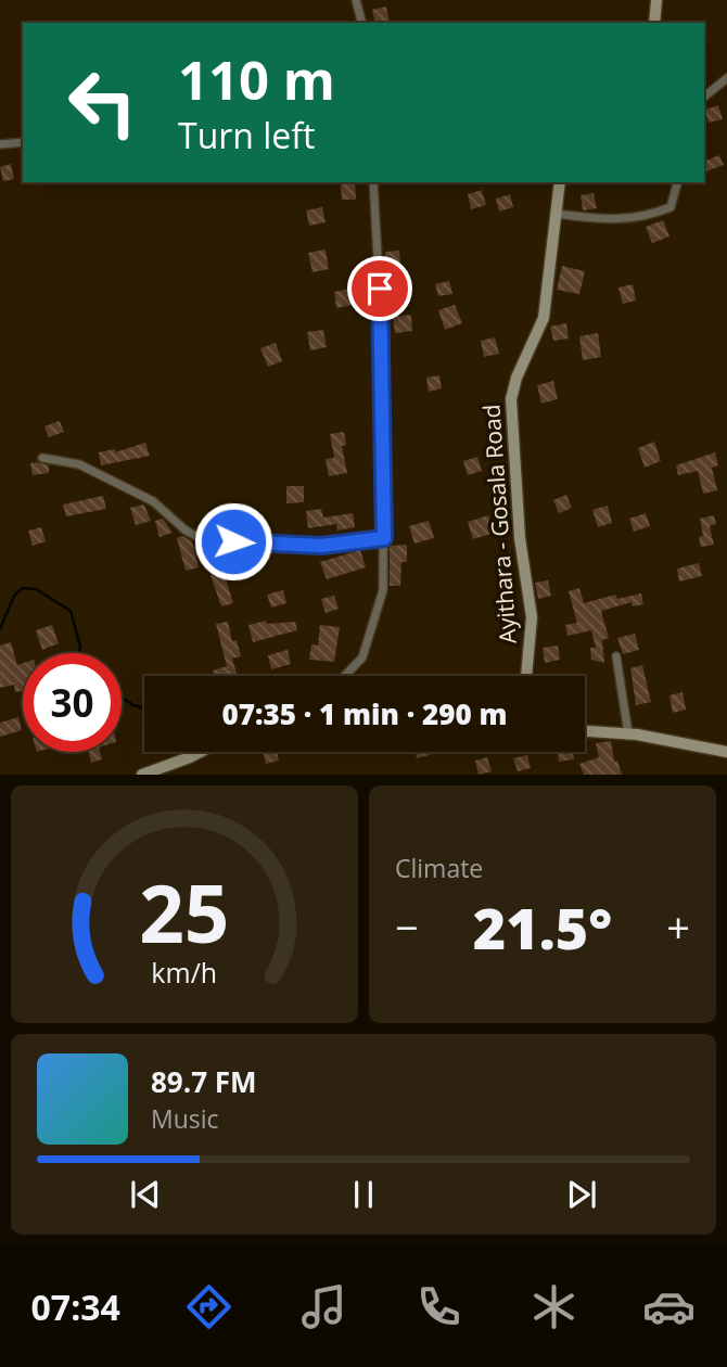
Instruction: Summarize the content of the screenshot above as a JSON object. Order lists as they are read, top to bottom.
{
  "streets": {
    "main road": ["Ayithara - Gosala Road"]
  },
  "page": {
    "turn": ["110 m", "Turn left"],
    "limit": "30",
    "trip": "07:35 · 1 min · 290 m",
    "tile": "Climate",
    "heat": ["−", "21.5°", "+"],
    "song": ["89.7 FM", "Music"],
    "tabs": "07:34",
    "gauge": ["25", "km/h"]
  }
}
